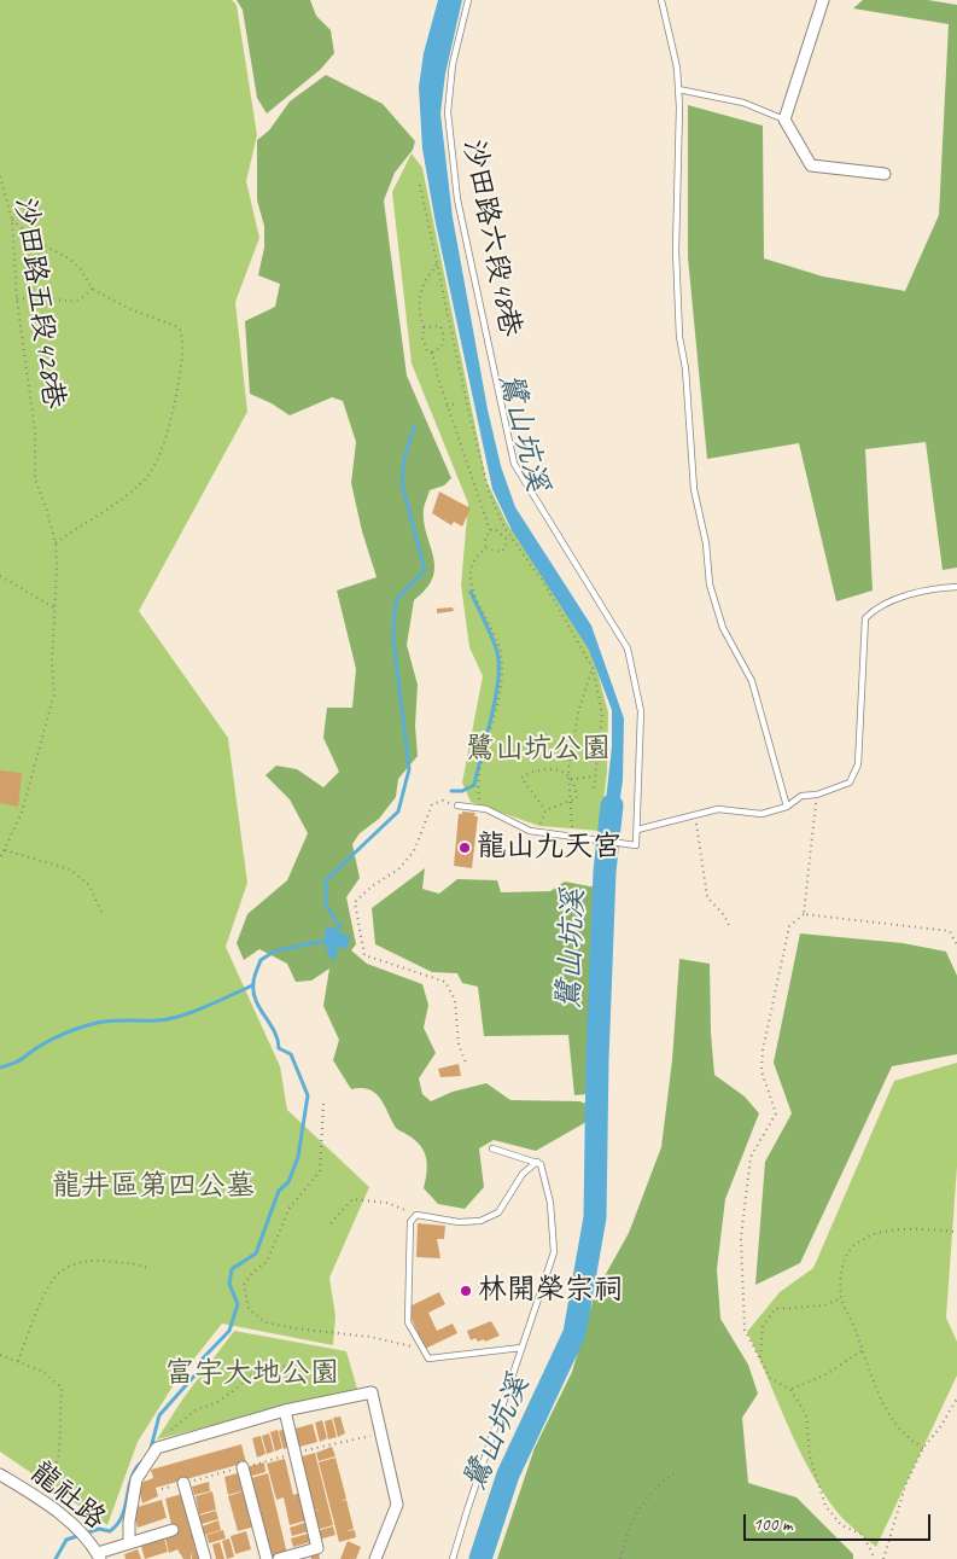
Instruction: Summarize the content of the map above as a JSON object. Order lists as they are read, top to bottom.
{
  "streets": {
    "street": ["龍社路"],
    "lane": ["沙田路六段48巷"],
    "path": ["沙田路五段428巷"]
  },
  "water": ["鷺山坑溪"],
  "parks": ["鷺山坑公園", "龍井區第四公墓", "富宇大地公園"],
  "places": ["龍山九天宮", "林開榮宗祠"],
  "scale_bar": "100 m"
}
